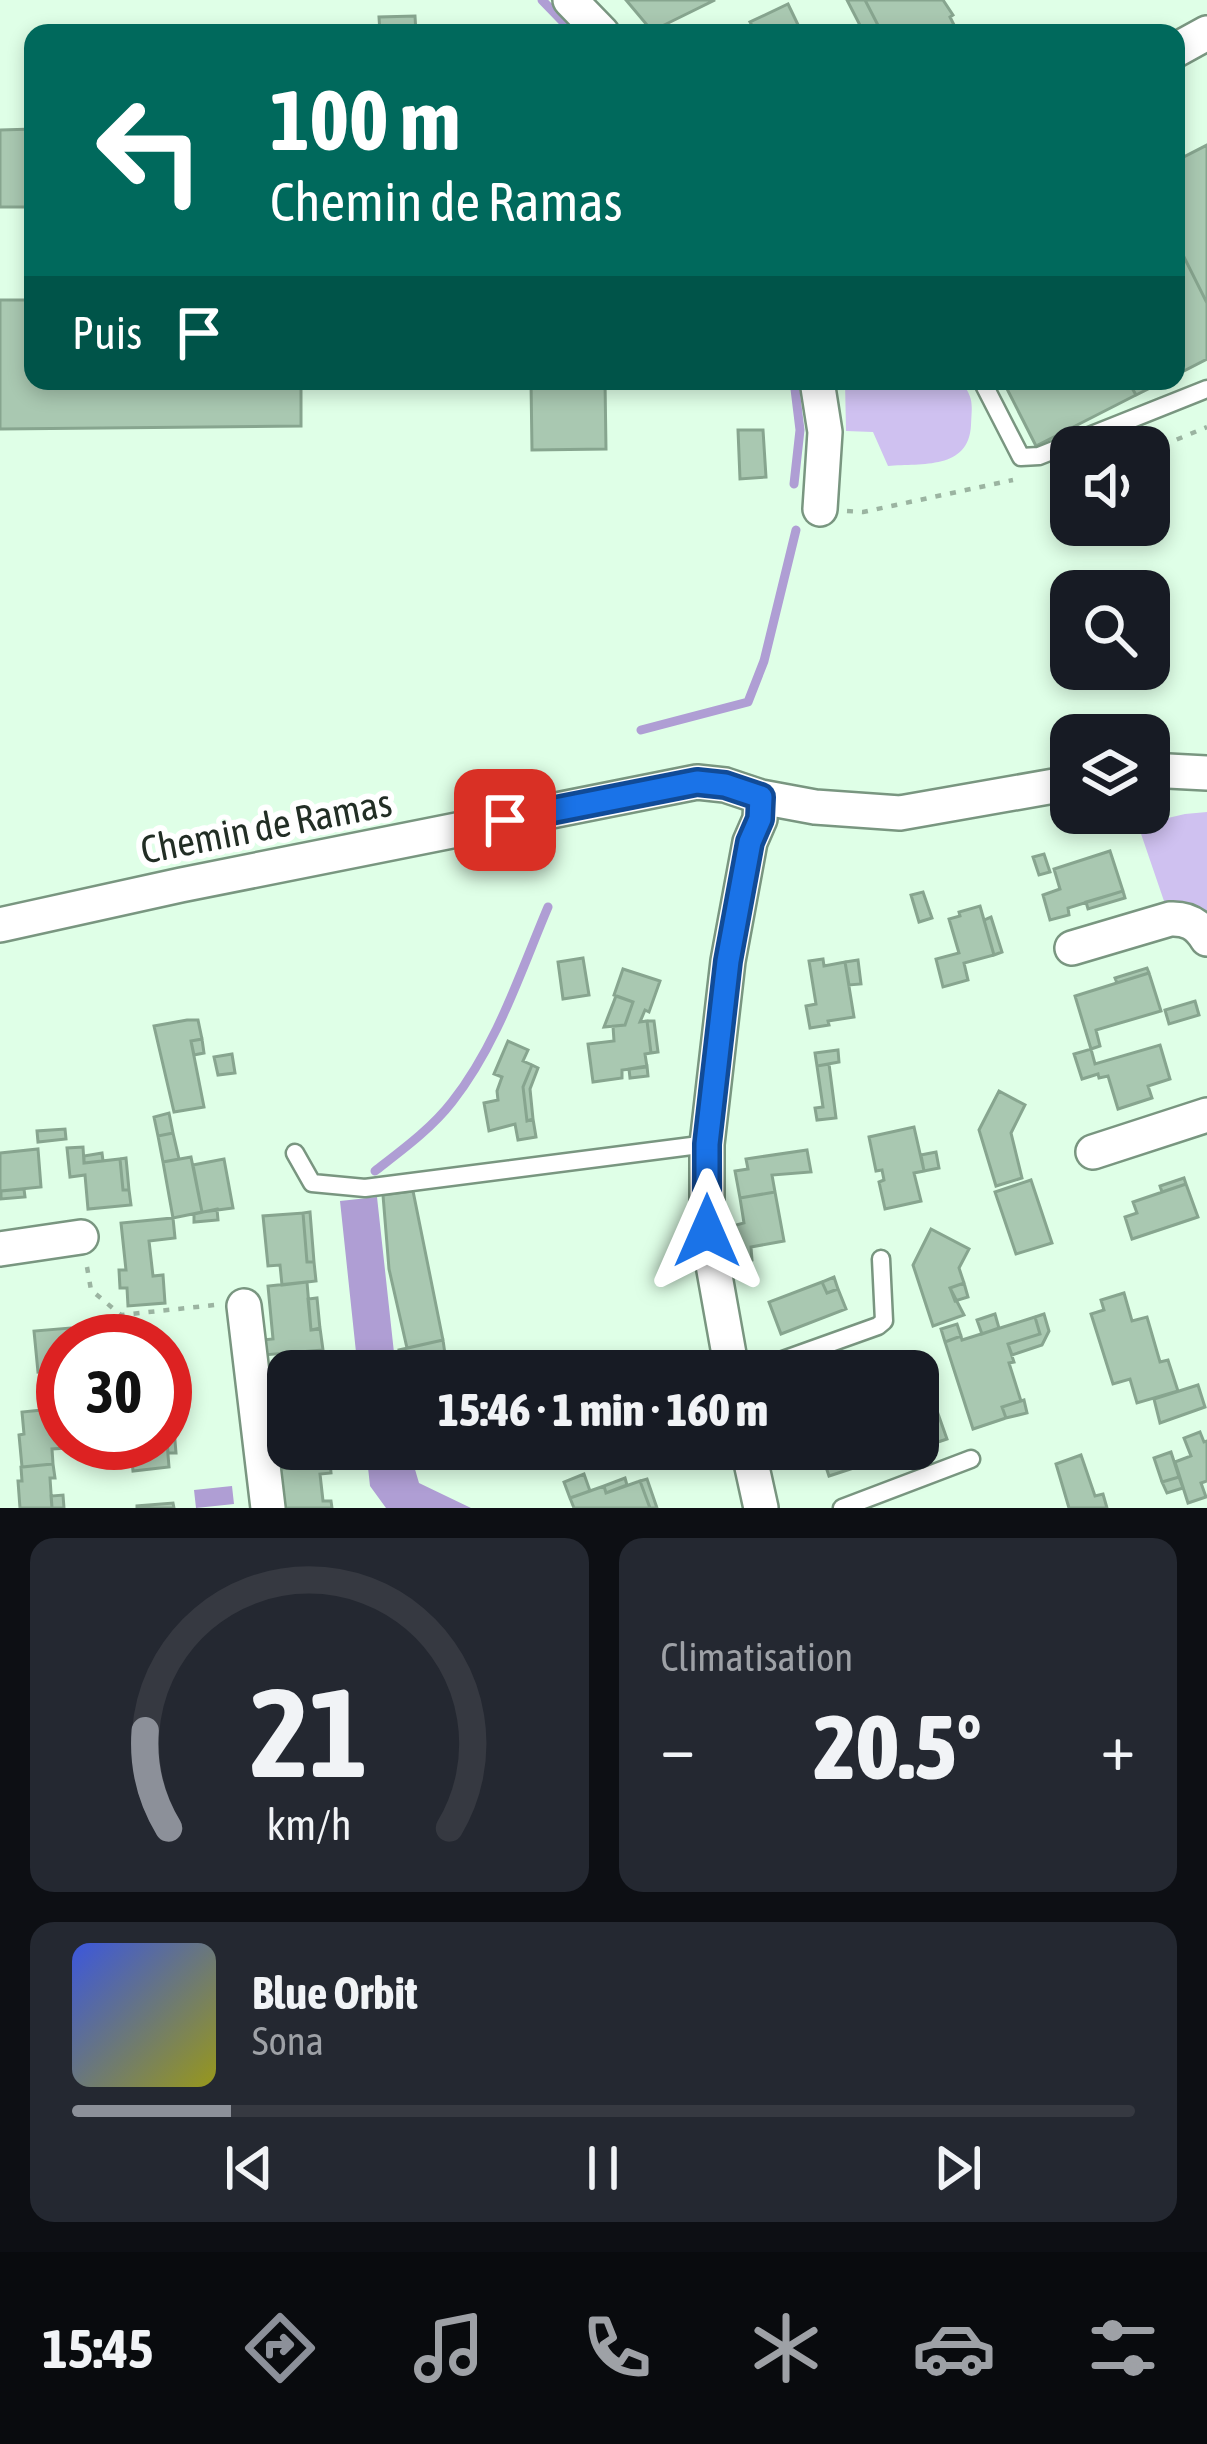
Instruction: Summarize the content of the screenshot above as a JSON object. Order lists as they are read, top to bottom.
{
  "streets": {
    "street": ["Chemin de Ramas"]
  },
  "page": {
    "turn": ["100 m", "Chemin de Ramas"],
    "then": "Puis",
    "limit": "30",
    "trip": "15:46 · 1 min · 160 m",
    "tile": "Climatisation",
    "heat": ["−", "20.5°", "+"],
    "song": ["Blue Orbit", "Sona"],
    "tabs": "15:45",
    "gauge": ["21", "km/h"]
  }
}
